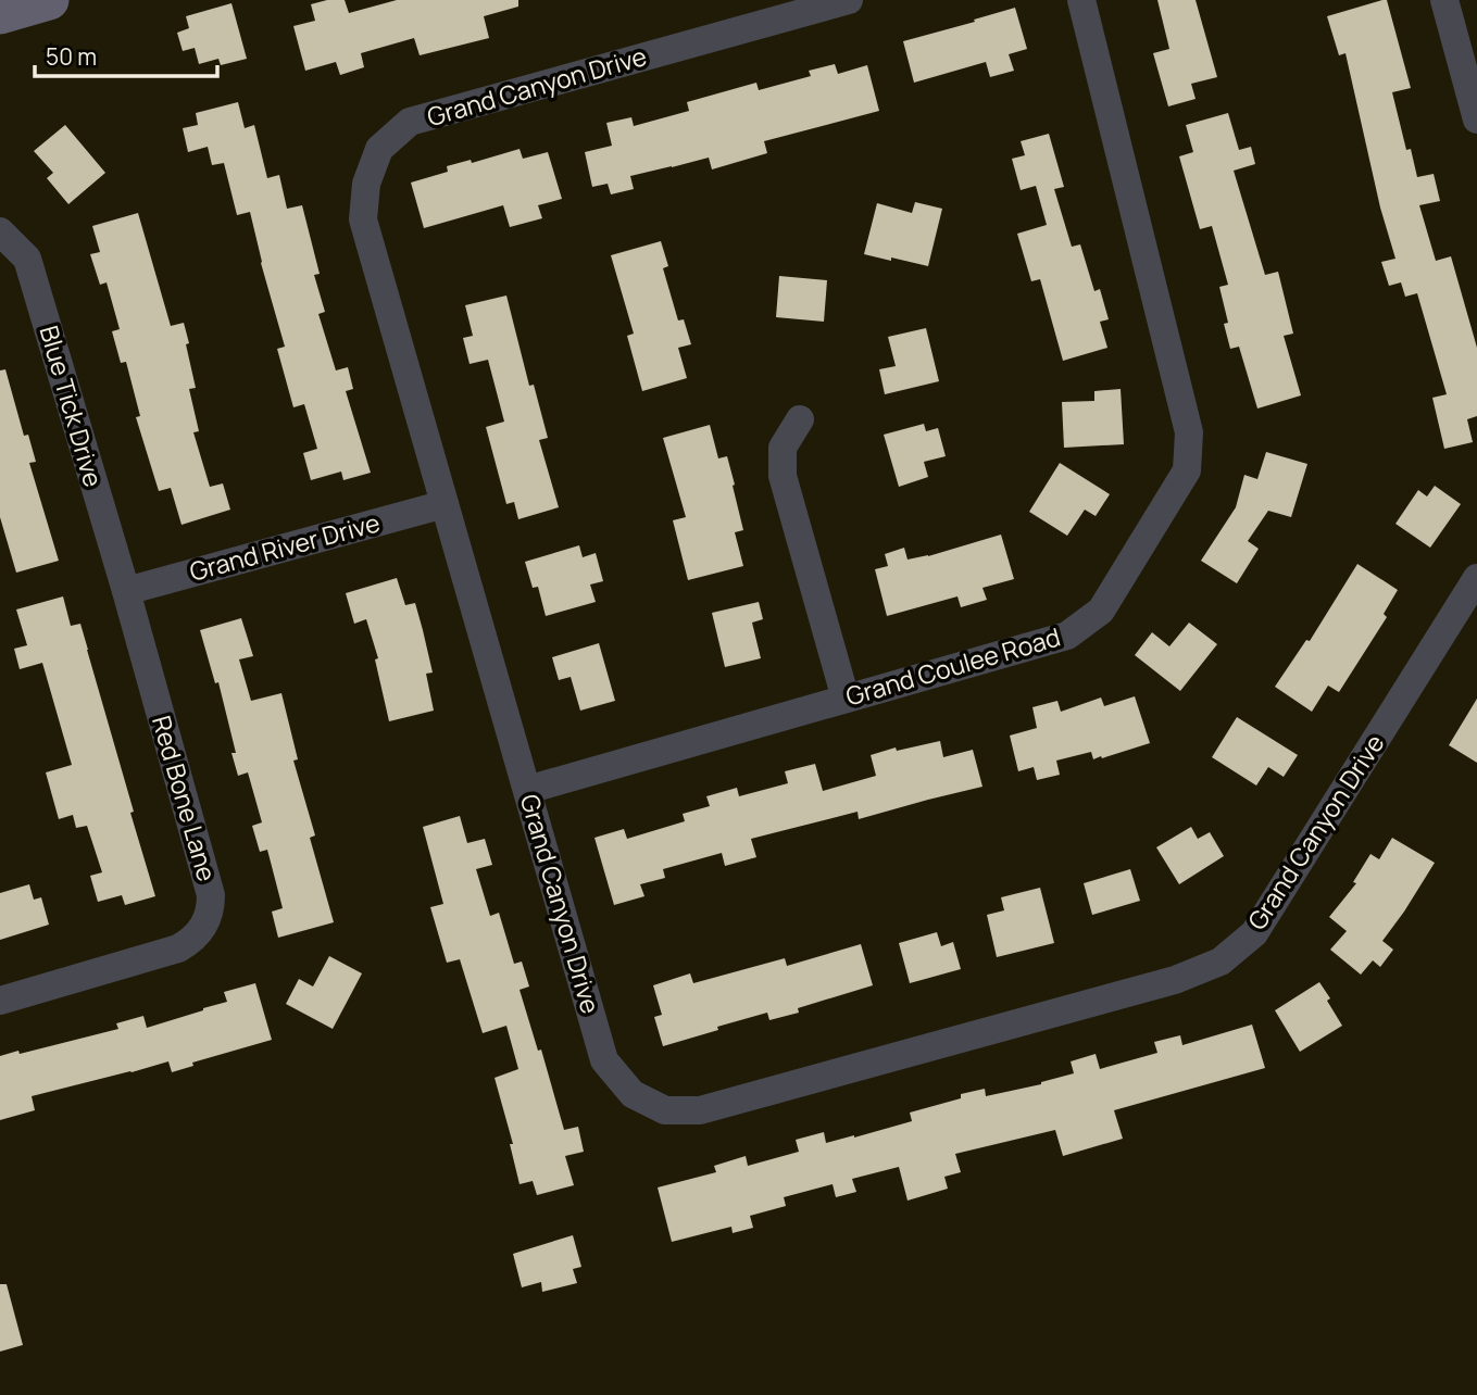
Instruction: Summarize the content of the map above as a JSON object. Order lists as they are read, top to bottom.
{
  "streets": {
    "street": [
      "Grand Canyon Drive",
      "Blue Tick Drive",
      "Grand River Drive",
      "Grand Coulee Road",
      "Red Bone Lane"
    ]
  },
  "crossings": [
    ["Grand Canyon Drive", "Grand River Drive"],
    ["Grand Canyon Drive", "Grand Coulee Road"],
    ["Blue Tick Drive", "Grand River Drive"],
    ["Blue Tick Drive", "Red Bone Lane"],
    ["Grand River Drive", "Red Bone Lane"]
  ],
  "scale_bar": "50 m"
}
